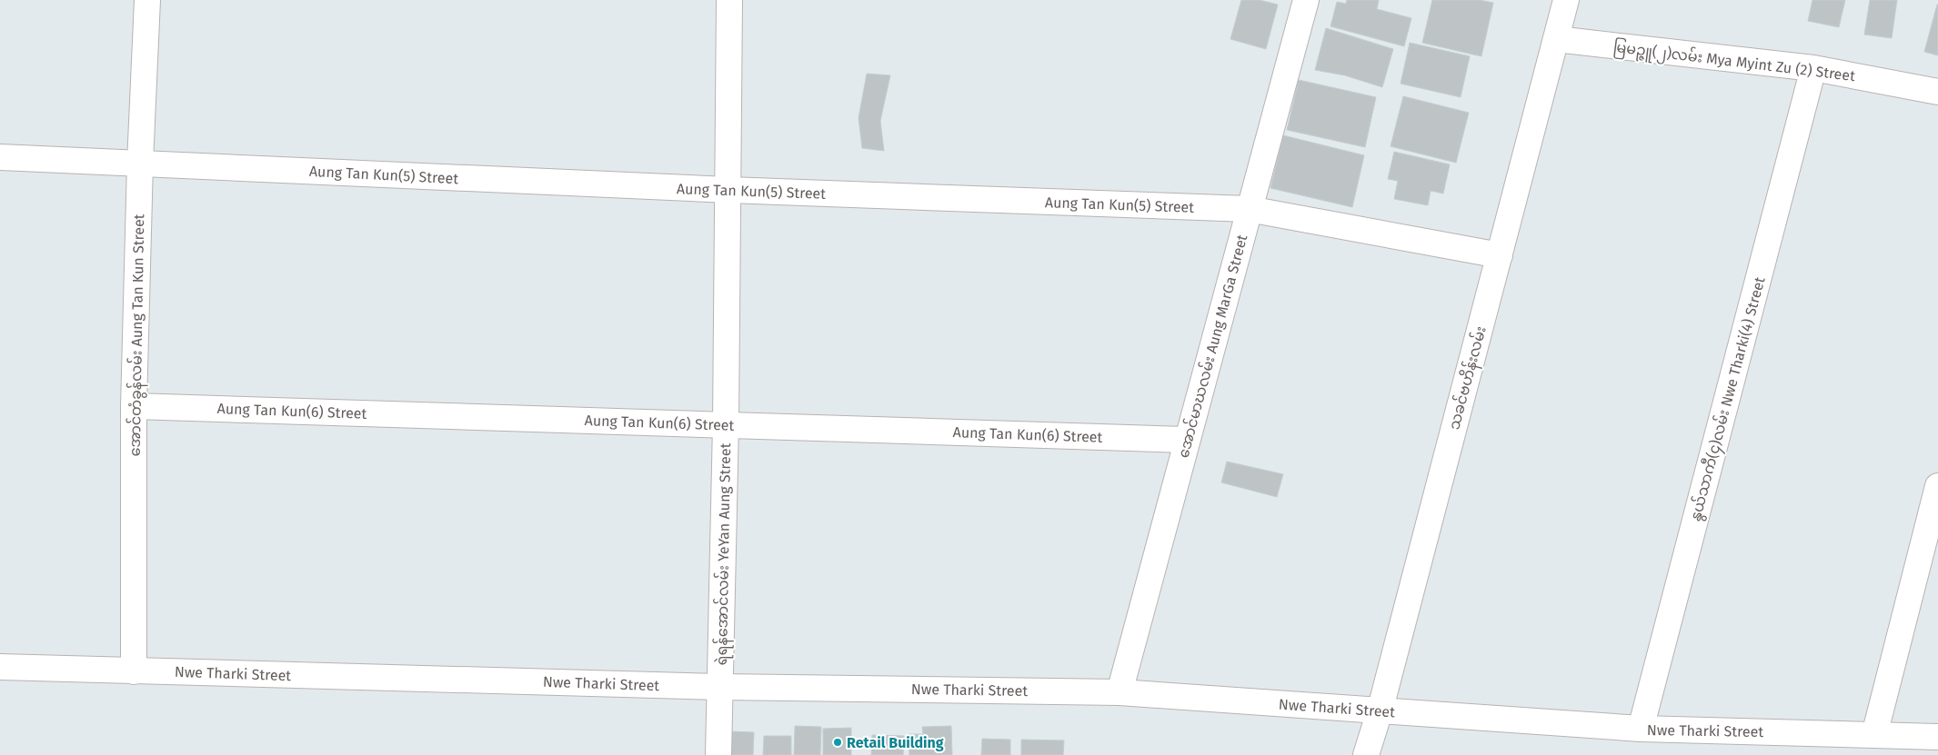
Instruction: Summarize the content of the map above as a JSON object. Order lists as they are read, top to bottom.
{
  "streets": {
    "street": [
      "မြမဉ္ဇူ(၂)လမ်း Mya Myint Zu (2) Street",
      "Aung Tan Kun(5) Street",
      "အောင်တံခွန်လမ်း Aung Tan Kun Street",
      "အောင်မာဃလမ်း Aung MarGa Street",
      "သခင်ဗဟိန်းလမ်း",
      "နွယ်သာကီ(၄)လမ်း Nwe Tharki(4) Street",
      "Aung Tan Kun(6) Street",
      "ရဲရန်အောင်လမ်း YeYan Aung Street",
      "Nwe Tharki Street"
    ]
  },
  "crossings": [
    ["မြမဉ္ဇူ(၂)လမ်း Mya Myint Zu (2) Street", "သခင်ဗဟိန်းလမ်း"],
    ["မြမဉ္ဇူ(၂)လမ်း Mya Myint Zu (2) Street", "နွယ်သာကီ(၄)လမ်း Nwe Tharki(4) Street"],
    ["Aung Tan Kun(5) Street", "အောင်တံခွန်လမ်း Aung Tan Kun Street"],
    ["Aung Tan Kun(5) Street", "အောင်မာဃလမ်း Aung MarGa Street"],
    ["Aung Tan Kun(5) Street", "သခင်ဗဟိန်းလမ်း"],
    ["Aung Tan Kun(5) Street", "ရဲရန်အောင်လမ်း YeYan Aung Street"],
    ["အောင်တံခွန်လမ်း Aung Tan Kun Street", "Aung Tan Kun(6) Street"],
    ["အောင်တံခွန်လမ်း Aung Tan Kun Street", "Nwe Tharki Street"],
    ["အောင်မာဃလမ်း Aung MarGa Street", "Aung Tan Kun(6) Street"],
    ["အောင်မာဃလမ်း Aung MarGa Street", "Nwe Tharki Street"],
    ["သခင်ဗဟိန်းလမ်း", "Nwe Tharki Street"],
    ["နွယ်သာကီ(၄)လမ်း Nwe Tharki(4) Street", "Nwe Tharki Street"],
    ["Aung Tan Kun(6) Street", "ရဲရန်အောင်လမ်း YeYan Aung Street"],
    ["ရဲရန်အောင်လမ်း YeYan Aung Street", "Nwe Tharki Street"]
  ],
  "places": ["Retail Building"]
}
